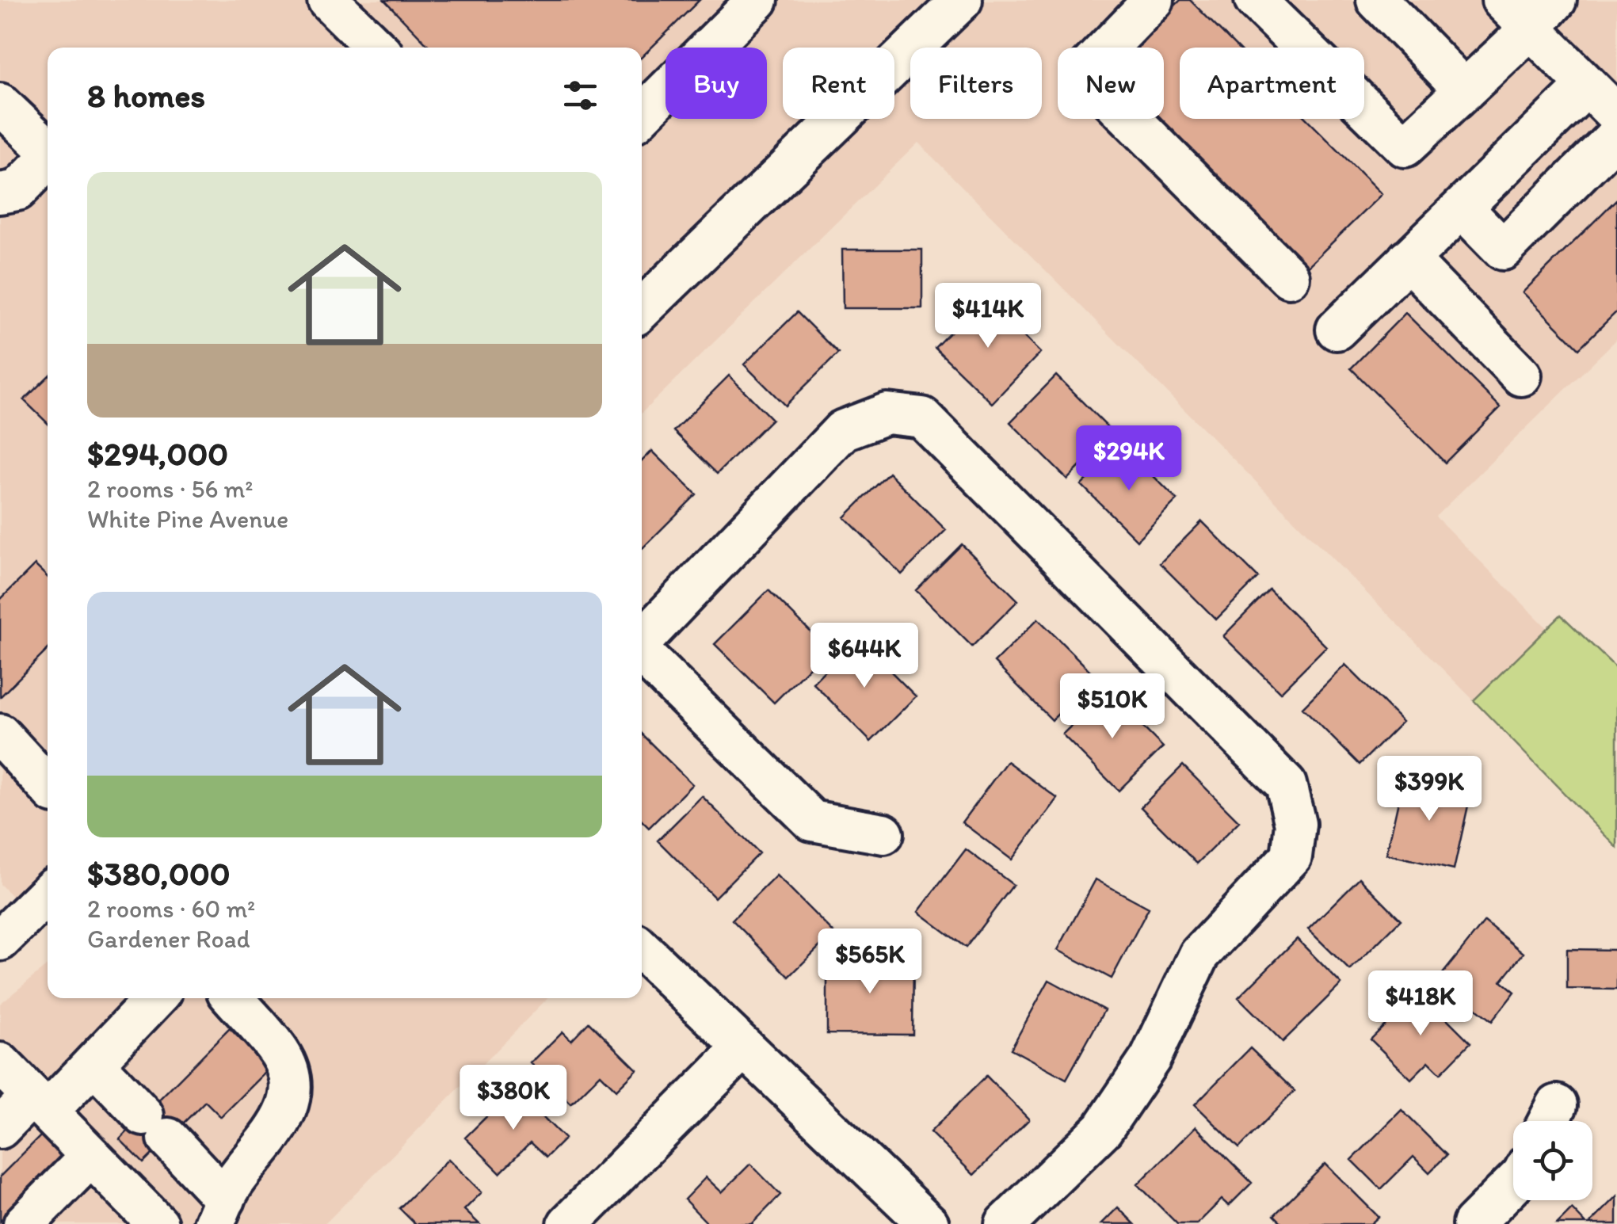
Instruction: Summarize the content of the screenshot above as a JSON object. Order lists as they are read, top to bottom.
{
  "page": {
    "chip": [
      "Buy",
      "Rent",
      "Filters",
      "New",
      "Apartment"
    ],
    "heading": "8 homes",
    "list": [
      {
        "name": "$294,000",
        "note": "2 rooms · 56 m² · White Pine Avenue"
      },
      {
        "name": "$380,000",
        "note": "2 rooms · 60 m² · Gardener Road"
      }
    ],
    "price": [
      "$414K",
      "$294K",
      "$644K",
      "$510K",
      "$399K",
      "$565K",
      "$418K",
      "$380K"
    ]
  }
}
